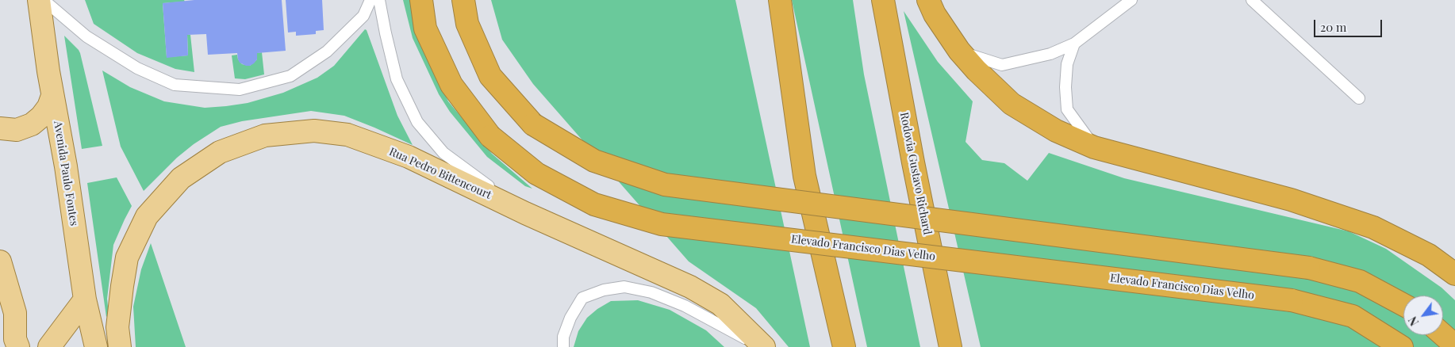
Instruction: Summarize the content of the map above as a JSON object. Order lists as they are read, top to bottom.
{
  "streets": {
    "highway": ["Rodovia Gustavo Richard", "Elevado Francisco Dias Velho"],
    "main road": ["Avenida Paulo Fontes", "Rua Pedro Bittencourt"]
  },
  "scale_bar": "20 m",
  "north": "bottom left"
}
